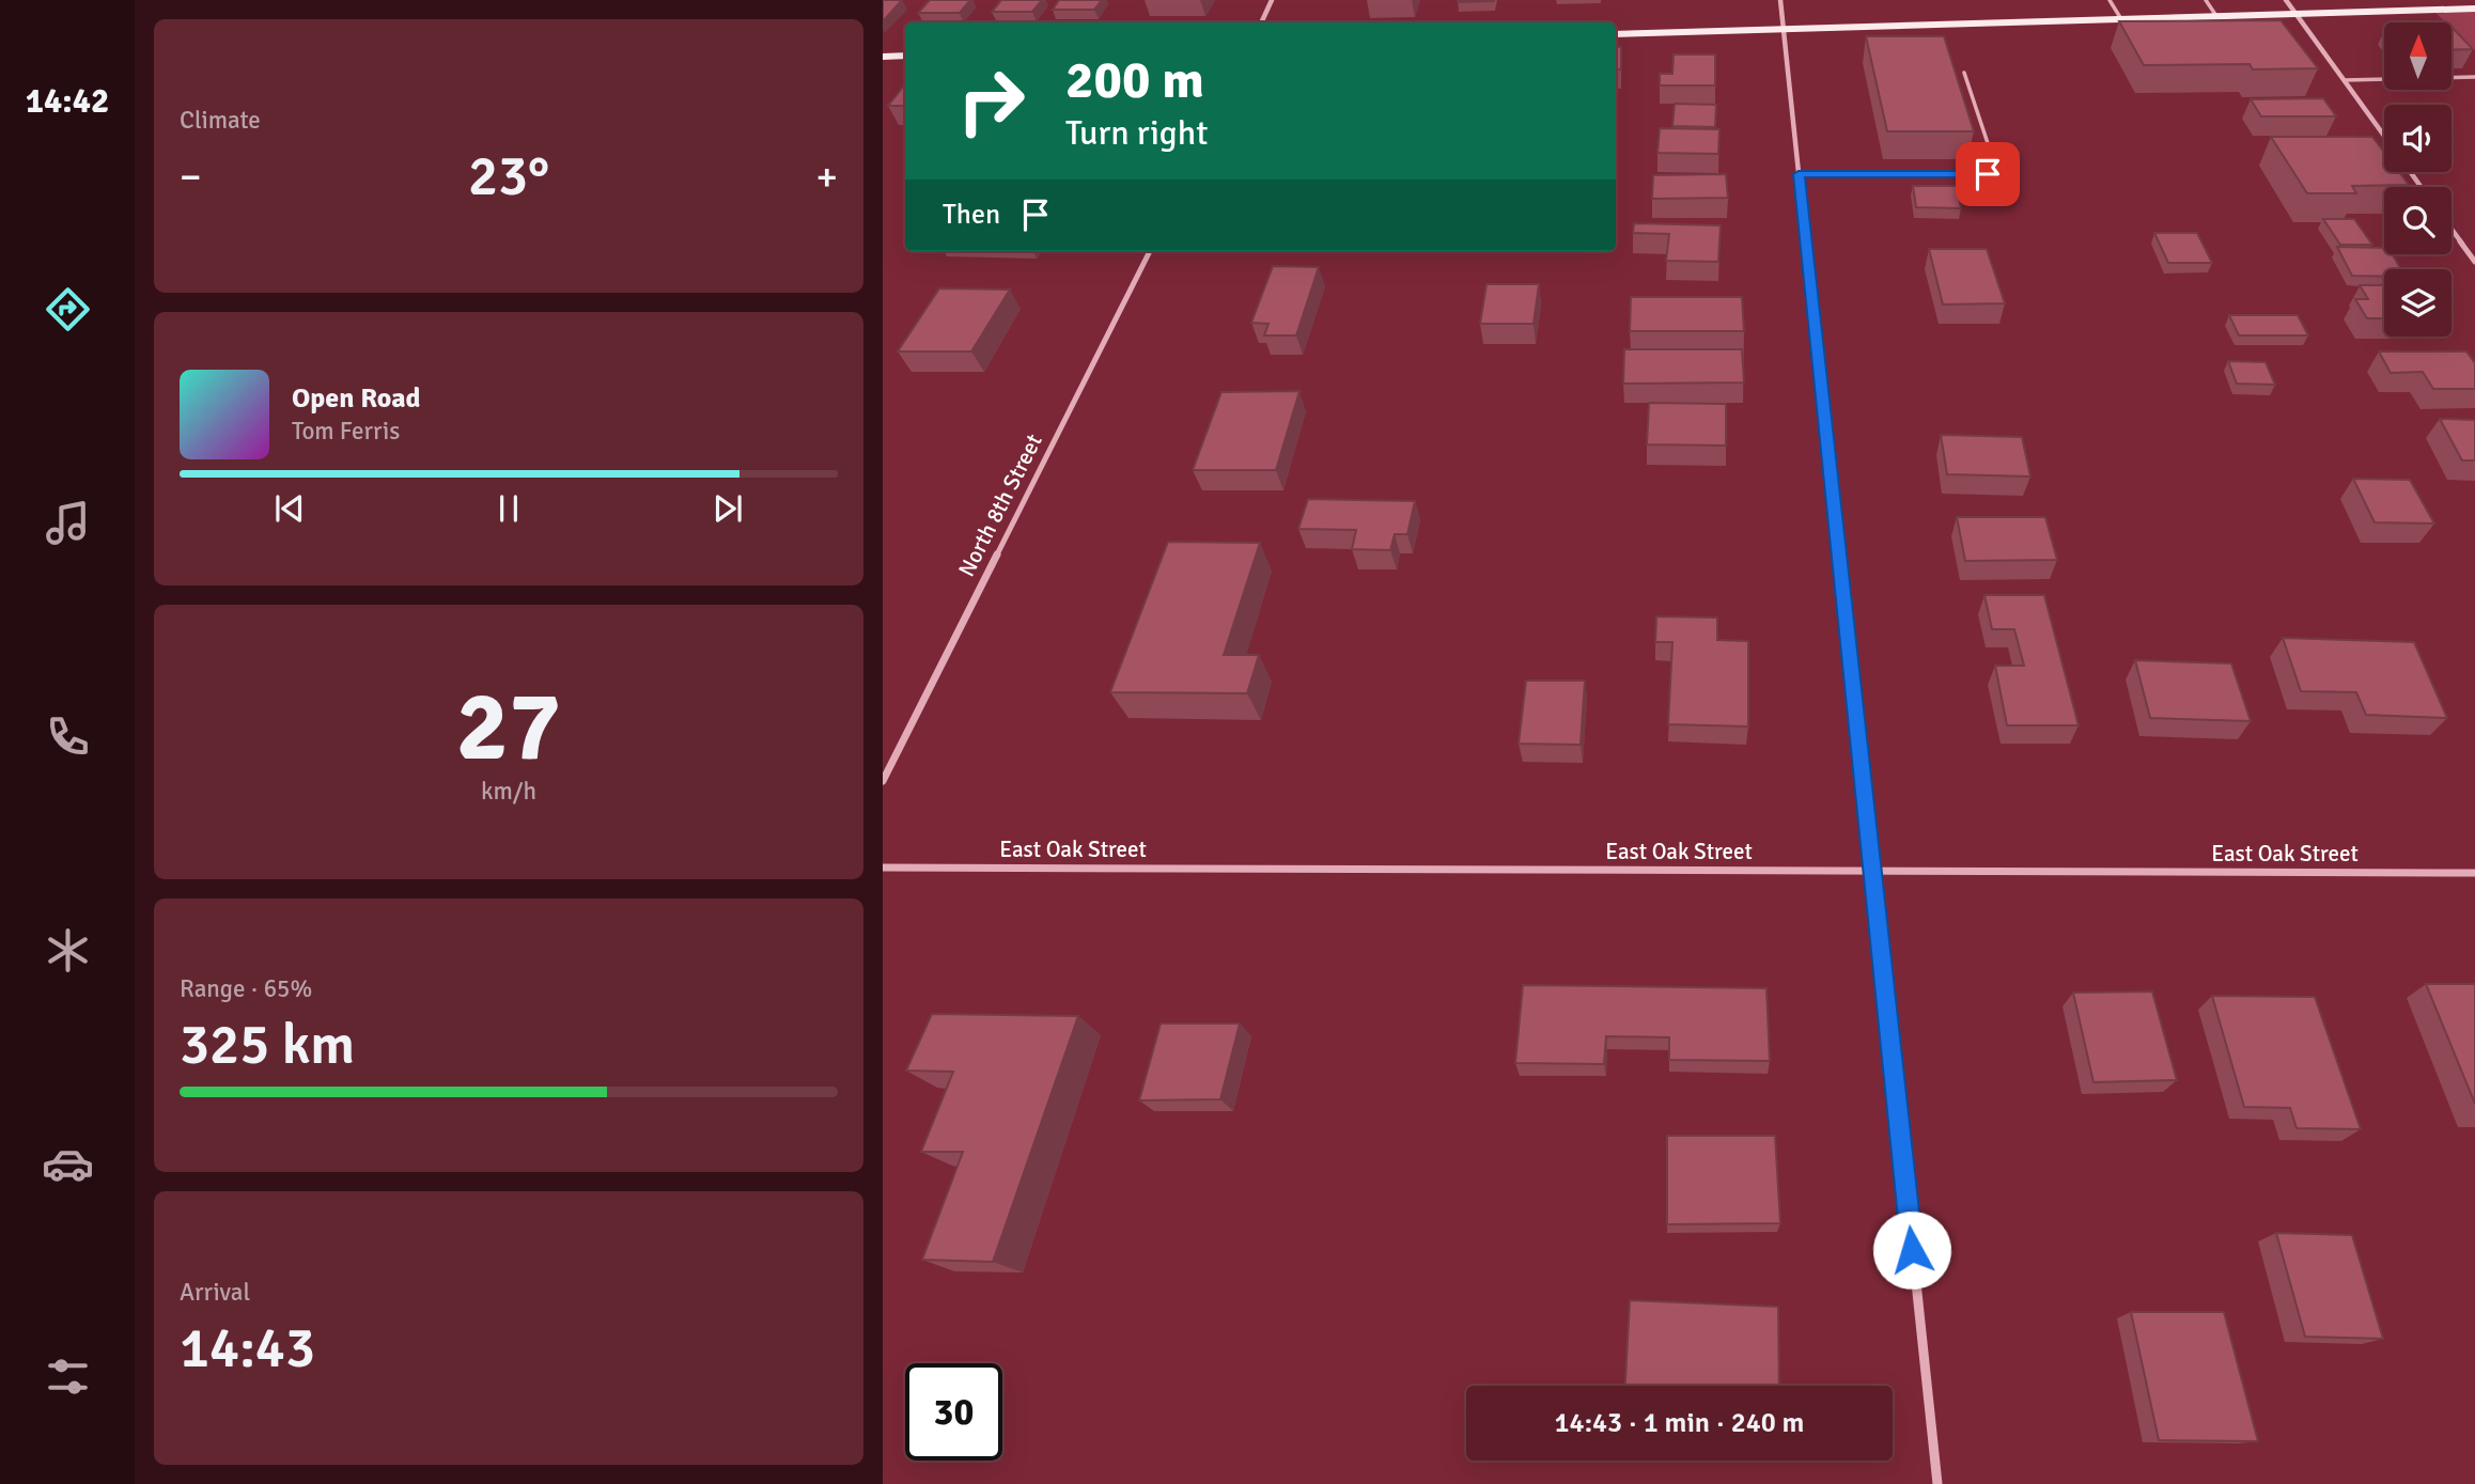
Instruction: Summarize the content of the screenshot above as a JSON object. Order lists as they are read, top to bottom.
{
  "streets": {
    "street": ["North 8th Street", "East Oak Street"]
  },
  "north": "top",
  "page": {
    "tabs": "14:42",
    "tile": [
      "Climate",
      ["27", "km/h"],
      ["Range · 65%", "325 km"],
      ["Arrival", "14:43"]
    ],
    "turn": ["200 m", "Turn right"],
    "heat": ["−", "23°", "+"],
    "then": "Then",
    "song": ["Open Road", "Tom Ferris"],
    "limit": "30",
    "trip": "14:43 · 1 min · 240 m"
  }
}
